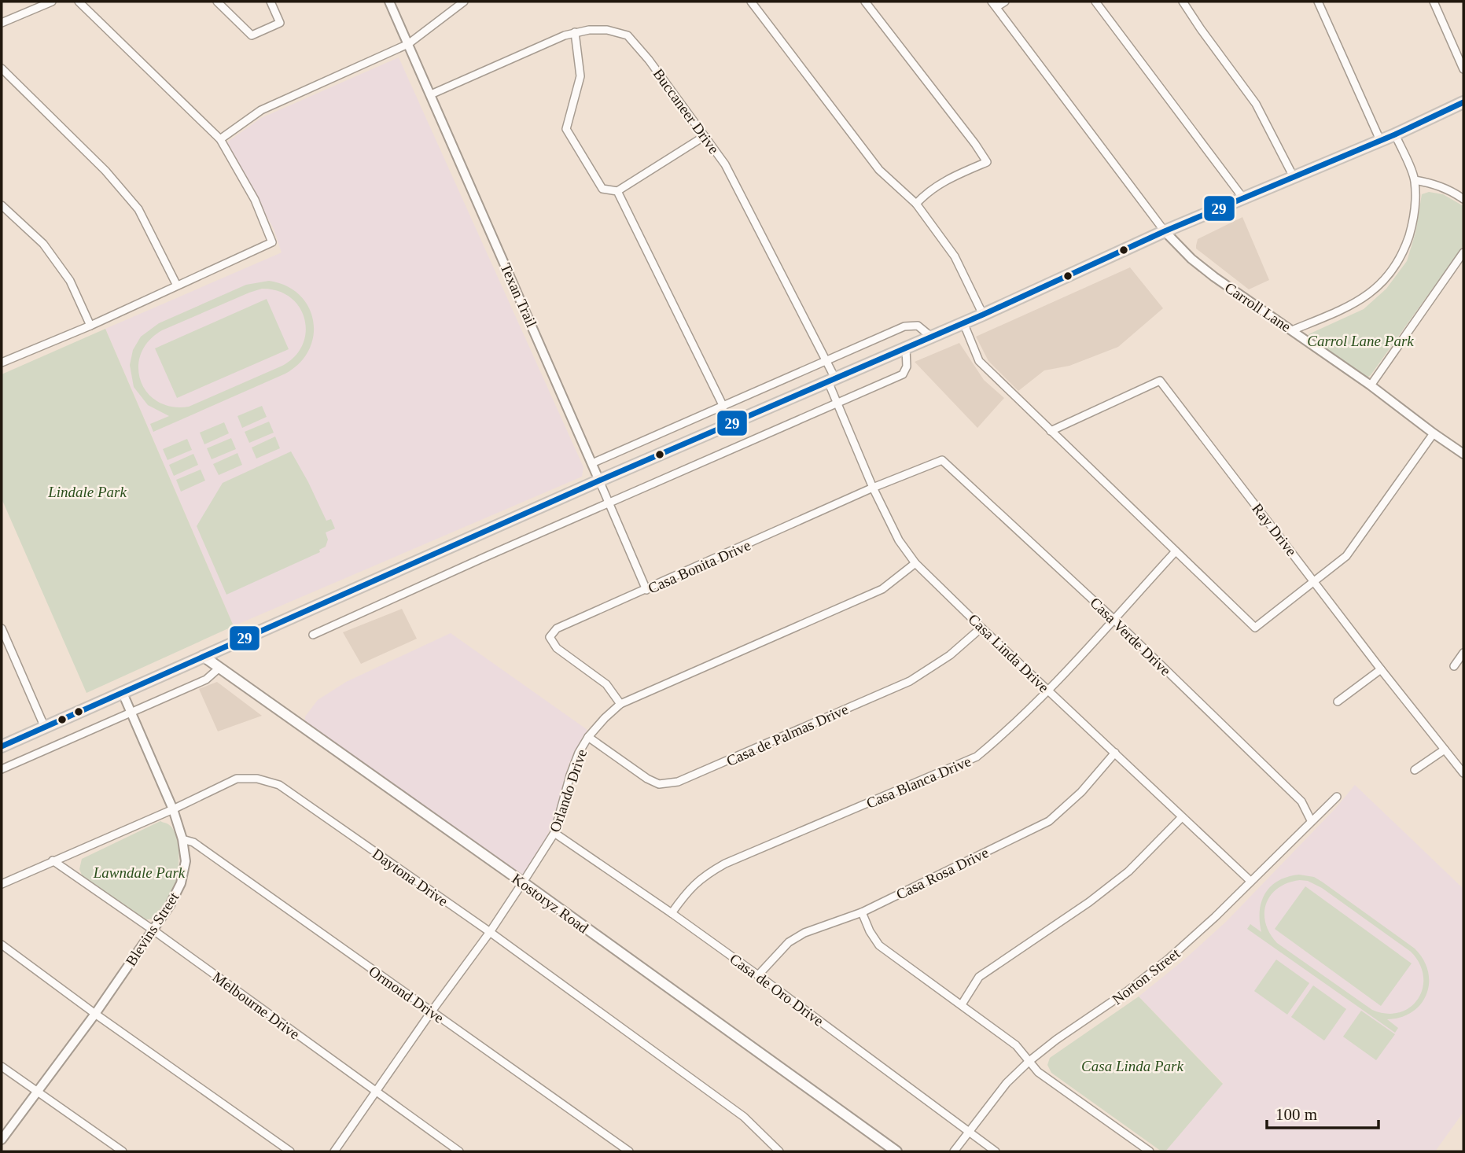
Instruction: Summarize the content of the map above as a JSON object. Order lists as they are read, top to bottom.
{
  "streets": {
    "main road": ["Kostoryz Road"],
    "street": [
      "Buccaneer Drive",
      "Texan Trail",
      "Carroll Lane",
      "Ray Drive",
      "Casa Bonita Drive",
      "Casa Verde Drive",
      "Casa Linda Drive",
      "Casa de Palmas Drive",
      "Casa Blanca Drive",
      "Orlando Drive",
      "Casa Rosa Drive",
      "Daytona Drive",
      "Blevins Street",
      "Norton Street",
      "Casa de Oro Drive",
      "Ormond Drive",
      "Melbourne Drive"
    ]
  },
  "crossings": [
    ["Buccaneer Drive", "Texan Trail"],
    ["Buccaneer Drive", "Casa Linda Drive"],
    ["Texan Trail", "Casa Bonita Drive"],
    ["Casa Bonita Drive", "Casa Verde Drive"],
    ["Casa Bonita Drive", "Casa Linda Drive"],
    ["Casa Bonita Drive", "Orlando Drive"],
    ["Casa Verde Drive", "Casa Blanca Drive"],
    ["Casa Verde Drive", "Norton Street"],
    ["Casa Linda Drive", "Casa de Palmas Drive"],
    ["Casa Linda Drive", "Casa Blanca Drive"],
    ["Casa Linda Drive", "Orlando Drive"],
    ["Casa Linda Drive", "Casa Rosa Drive"],
    ["Casa Linda Drive", "Norton Street"],
    ["Casa de Palmas Drive", "Orlando Drive"],
    ["Casa Blanca Drive", "Casa de Oro Drive"],
    ["Orlando Drive", "Daytona Drive"],
    ["Orlando Drive", "Kostoryz Road"],
    ["Orlando Drive", "Casa de Oro Drive"],
    ["Orlando Drive", "Ormond Drive"],
    ["Orlando Drive", "Melbourne Drive"],
    ["Casa Rosa Drive", "Casa de Oro Drive"],
    ["Daytona Drive", "Blevins Street"],
    ["Daytona Drive", "Melbourne Drive"],
    ["Blevins Street", "Ormond Drive"],
    ["Blevins Street", "Melbourne Drive"],
    ["Norton Street", "Casa de Oro Drive"]
  ],
  "parks": [
    "Carrol Lane Park",
    "Lindale Park",
    "Lawndale Park",
    "Casa Linda Park"
  ],
  "lines": ["transit line 29"],
  "scale_bar": "100 m"
}
